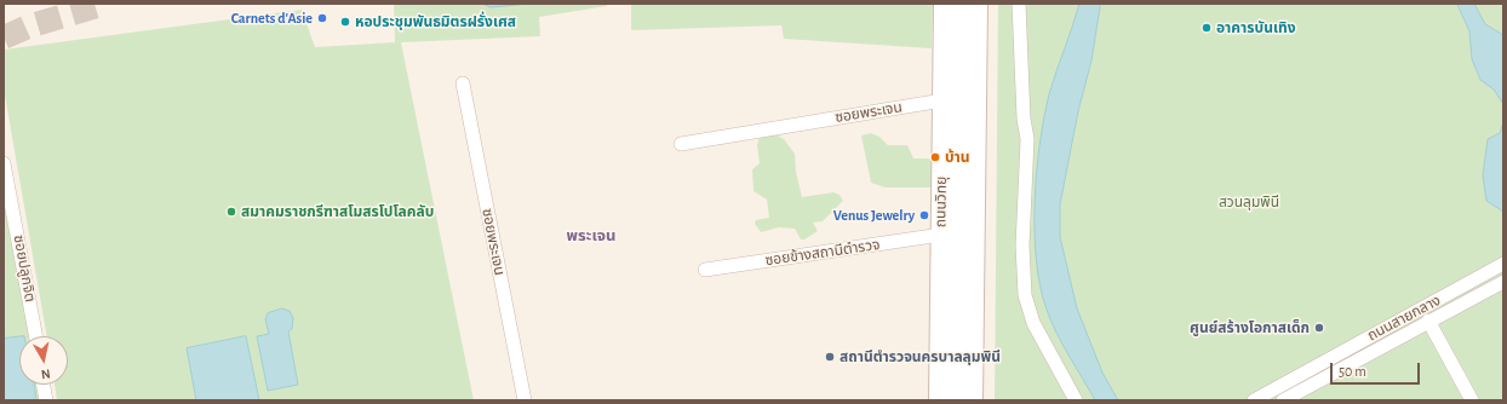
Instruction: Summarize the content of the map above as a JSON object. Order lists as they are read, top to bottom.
{
  "streets": {
    "main road": ["ถนนวิทยุ"],
    "street": [
      "ซอยพระเจน",
      "ซอยข้างสถานีตำรวจ",
      "ซอยปลูกจิต",
      "ถนนสายกลาง"
    ]
  },
  "crossings": [
    ["ซอยพระเจน", "ถนนวิทยุ"],
    ["ถนนวิทยุ", "ซอยข้างสถานีตำรวจ"]
  ],
  "districts": ["พระเจน"],
  "parks": ["สวนลุมพินี"],
  "places": [
    "Carnets d'Asie",
    "หอประชุมพันธมิตรฝรั่งเศส",
    "อาคารบันเทิง",
    "บ้าน",
    "สมาคมราชกรีฑาสโมสรโปโลคลับ",
    "Venus Jewelry",
    "ศูนย์สร้างโอกาสเด็ก",
    "สถานีตำรวจนครบาลลุมพินี"
  ],
  "scale_bar": "50 m",
  "north": "bottom"
}
